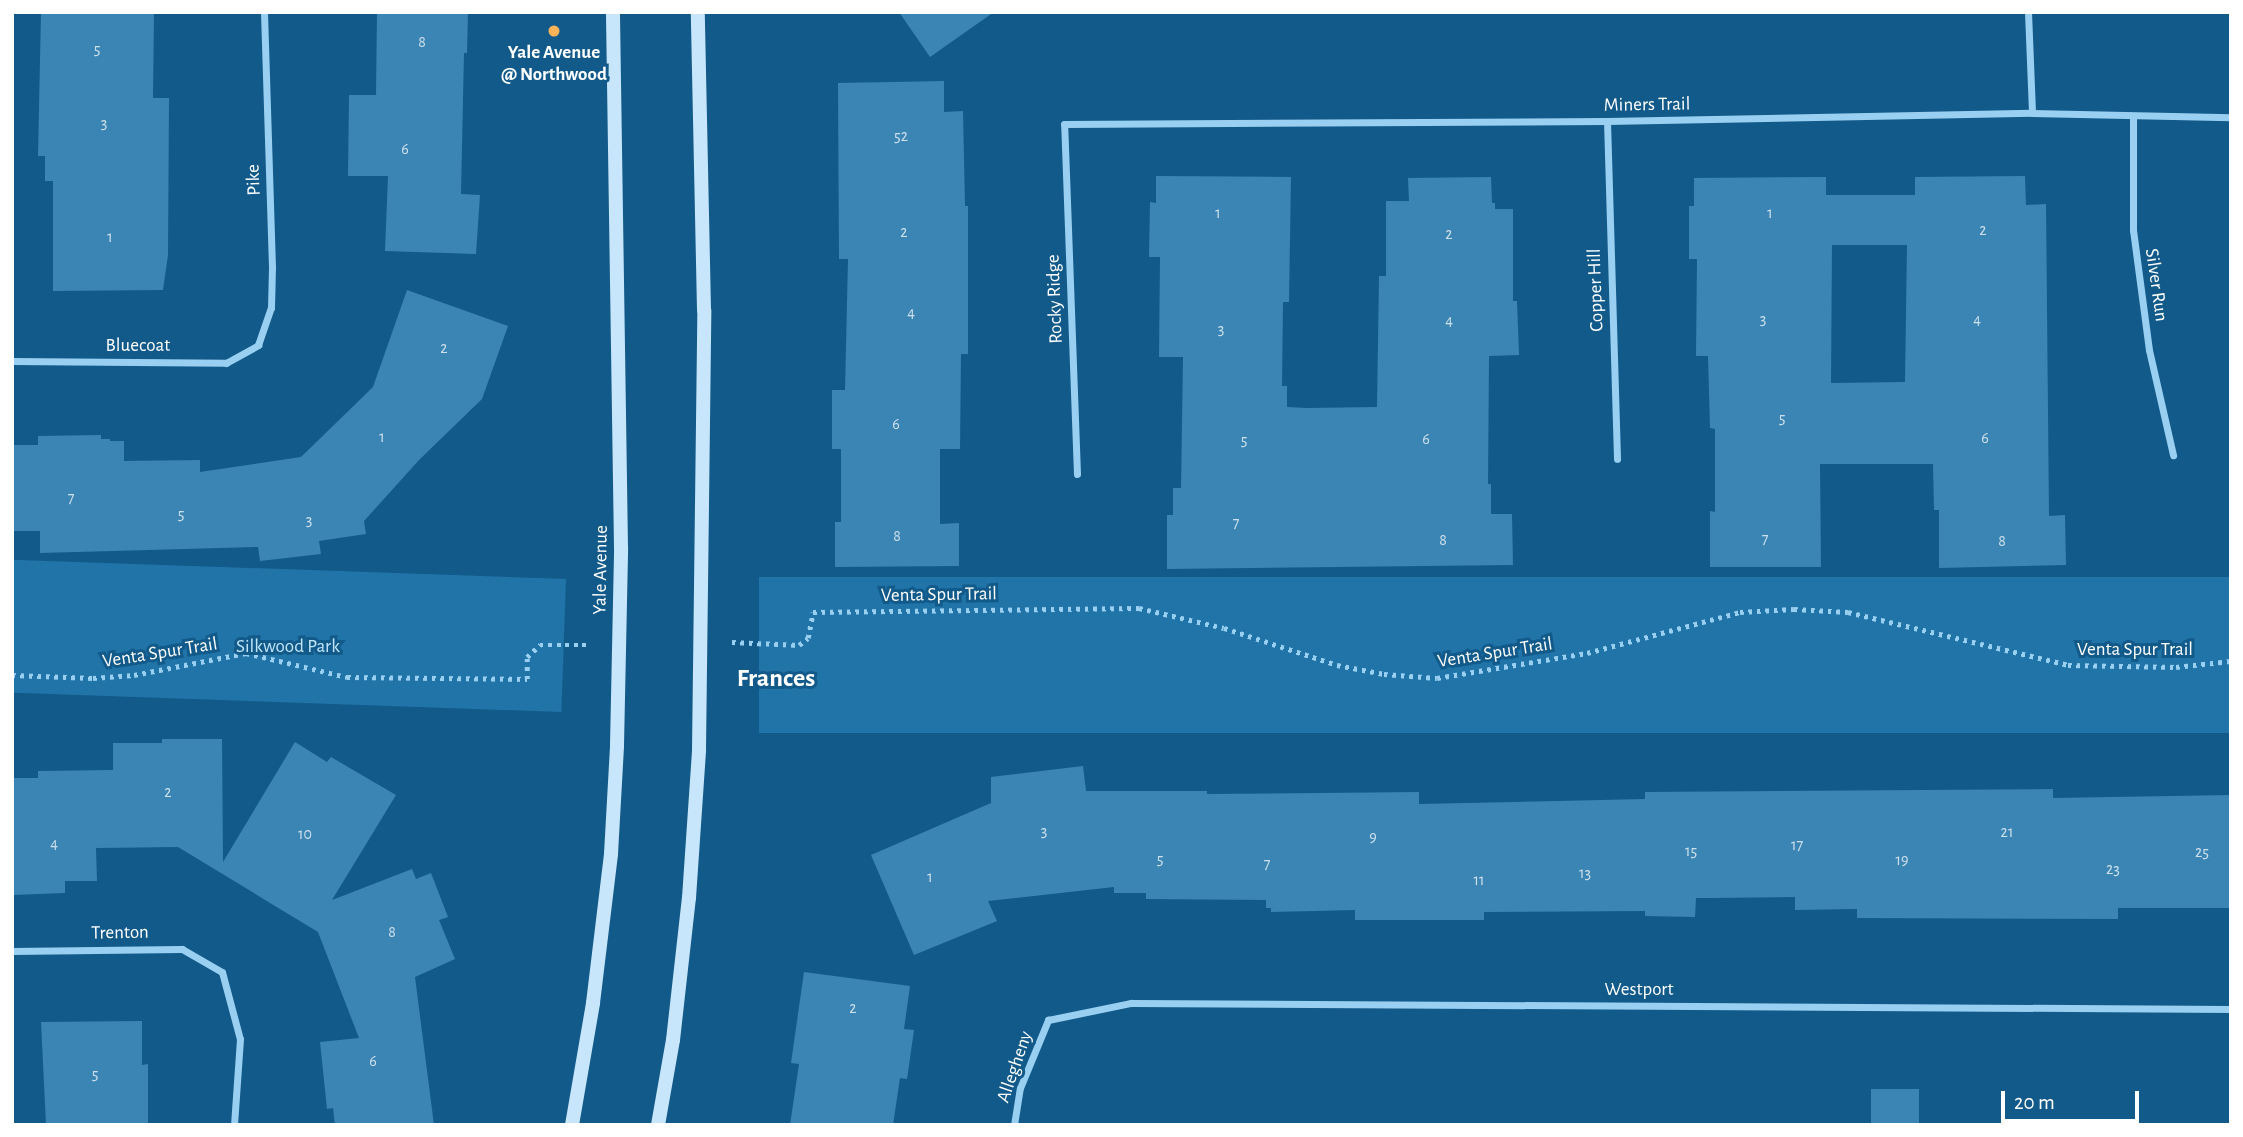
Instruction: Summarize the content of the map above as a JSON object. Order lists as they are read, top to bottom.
{
  "streets": {
    "main road": ["Yale Avenue"],
    "street": [
      "Miners Trail",
      "Pike",
      "Silver Run",
      "Copper Hill",
      "Rocky Ridge",
      "Bluecoat",
      "Trenton",
      "Westport",
      "Allegheny"
    ],
    "path": ["Venta Spur Trail"]
  },
  "crossings": [
    ["Miners Trail", "Silver Run"],
    ["Miners Trail", "Copper Hill"],
    ["Miners Trail", "Rocky Ridge"],
    ["Pike", "Bluecoat"],
    ["Yale Avenue", "Venta Spur Trail"],
    ["Westport", "Allegheny"]
  ],
  "districts": ["Frances"],
  "parks": ["Silkwood Park"],
  "places": ["Yale Avenue @ Northwood"],
  "house_numbers": [
    "8",
    "5",
    "3",
    "52",
    "6",
    "1",
    "1",
    "2",
    "2",
    "2",
    "1",
    "4",
    "3",
    "4",
    "4",
    "3",
    "2",
    "5",
    "6",
    "1",
    "6",
    "6",
    "5",
    "7",
    "5",
    "3",
    "7",
    "8",
    "7",
    "8",
    "8",
    "2",
    "3",
    "21",
    "10",
    "9",
    "4",
    "17",
    "15",
    "25",
    "5",
    "19",
    "7",
    "23",
    "13",
    "1",
    "11",
    "8",
    "2",
    "6",
    "5"
  ],
  "scale_bar": "20 m"
}
